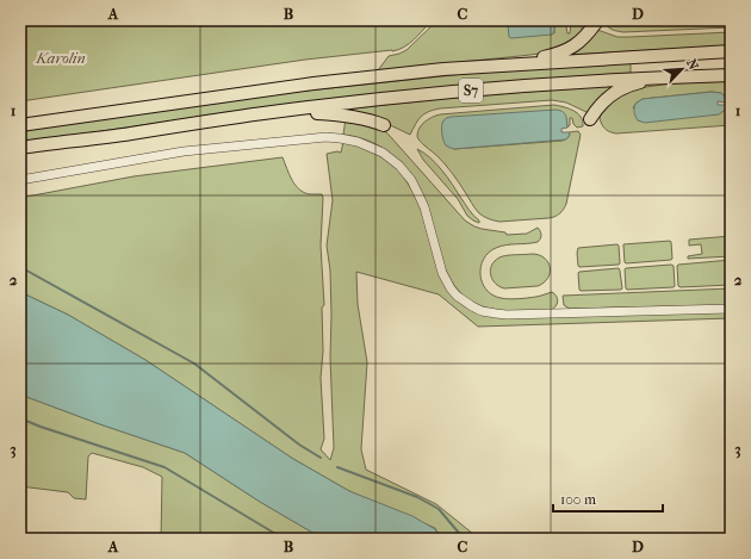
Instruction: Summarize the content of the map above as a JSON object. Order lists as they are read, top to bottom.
{
  "streets": {
    "highway": ["S7"]
  },
  "parks": ["Karolin"],
  "scale_bar": "100 m",
  "north": "top right",
  "grid": {
    "columns": [
      "A",
      "B",
      "C",
      "D"
    ],
    "rows": ["1", "2", "3"]
  }
}
